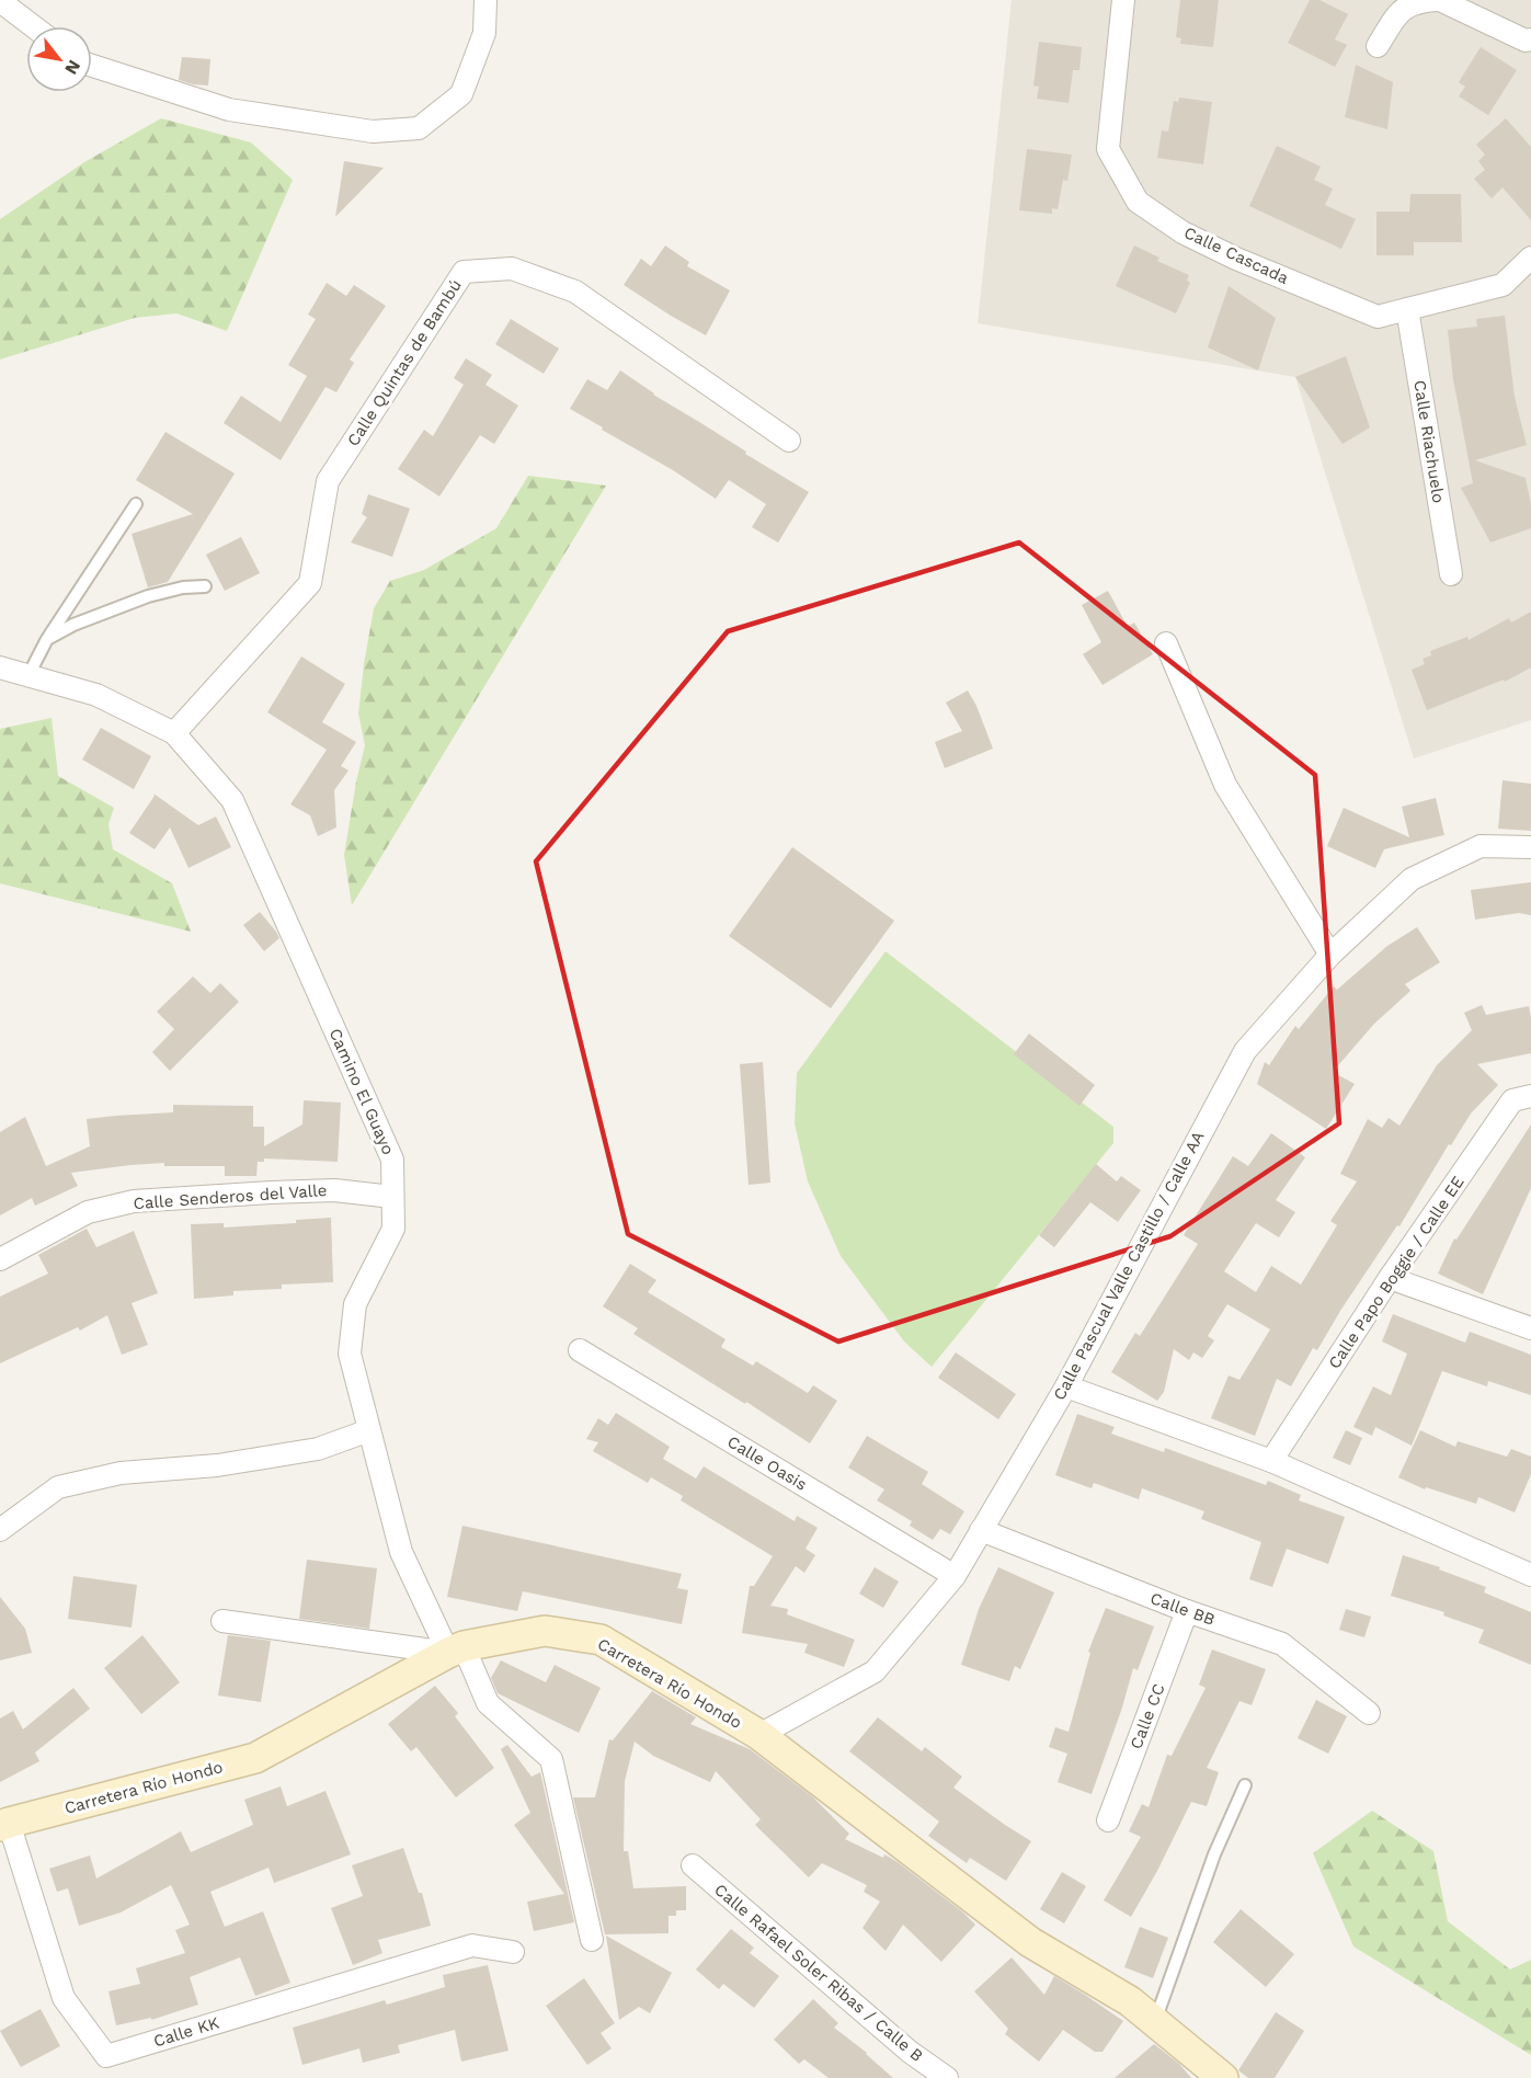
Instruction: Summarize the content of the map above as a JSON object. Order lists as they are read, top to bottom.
{
  "streets": {
    "street": [
      "Calle Cascada",
      "Calle Quintas de Bambú",
      "Calle Riachuelo",
      "Camino El Guayo",
      "Calle Senderos del Valle",
      "Calle Pascual Valle Castillo / Calle AA",
      "Calle Papo Boggie / Calle EE",
      "Calle Oasis",
      "Calle BB",
      "Carretera Río Hondo",
      "Calle CC",
      "Calle Rafael Soler Ribas / Calle B",
      "Calle KK"
    ]
  },
  "crossings": [
    ["Calle Cascada", "Calle Riachuelo"],
    ["Calle Quintas de Bambú", "Camino El Guayo"],
    ["Camino El Guayo", "Calle Senderos del Valle"],
    ["Camino El Guayo", "Carretera Río Hondo"],
    ["Calle Pascual Valle Castillo / Calle AA", "Calle Oasis"],
    ["Calle Pascual Valle Castillo / Calle AA", "Calle BB"],
    ["Calle Pascual Valle Castillo / Calle AA", "Carretera Río Hondo"],
    ["Calle BB", "Calle CC"],
    ["Carretera Río Hondo", "Calle KK"]
  ],
  "north": "bottom right"
}
